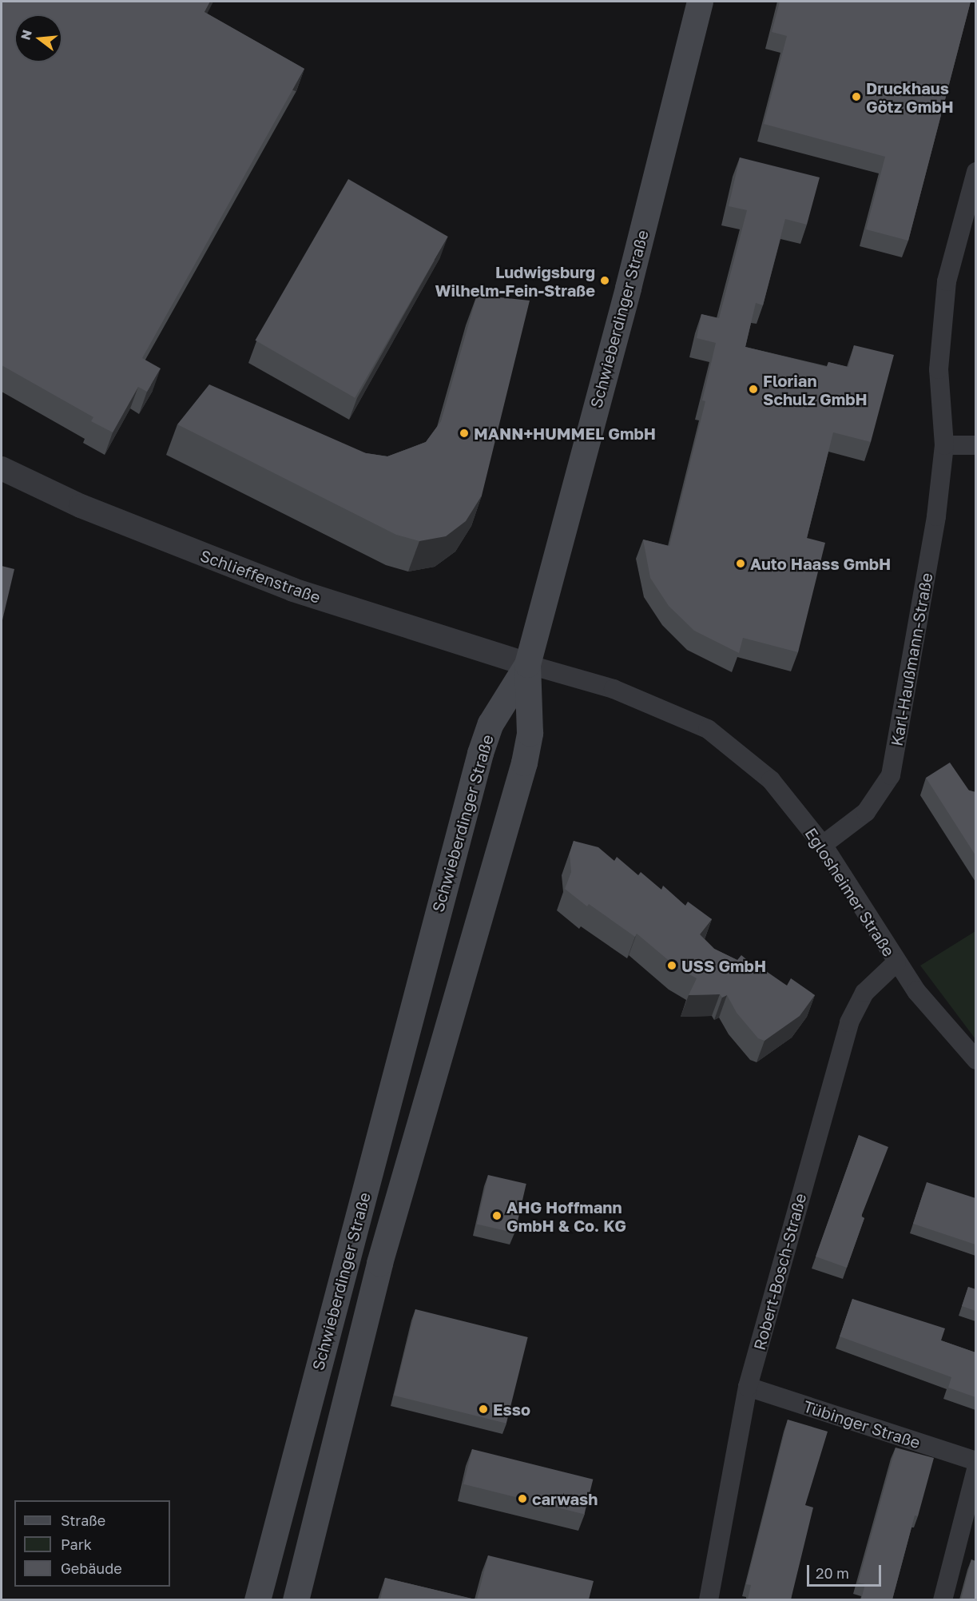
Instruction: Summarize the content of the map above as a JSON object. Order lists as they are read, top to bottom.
{
  "streets": {
    "main road": ["Schwieberdinger Straße"],
    "street": [
      "Schlieffenstraße",
      "Karl-Haußmann-Straße",
      "Eglosheimer Straße",
      "Robert-Bosch-Straße",
      "Tübinger Straße"
    ]
  },
  "crossings": [
    ["Schwieberdinger Straße", "Schlieffenstraße"],
    ["Schwieberdinger Straße", "Eglosheimer Straße"],
    ["Schlieffenstraße", "Eglosheimer Straße"],
    ["Karl-Haußmann-Straße", "Eglosheimer Straße"],
    ["Eglosheimer Straße", "Robert-Bosch-Straße"],
    ["Robert-Bosch-Straße", "Tübinger Straße"]
  ],
  "places": [
    "Druckhaus Götz GmbH",
    "Ludwigsburg Wilhelm-Fein-Straße",
    "Florian Schulz GmbH",
    "MANN+HUMMEL GmbH",
    "Auto Haass GmbH",
    "USS GmbH",
    "AHG Hoffmann GmbH & Co. KG",
    "Esso",
    "carwash"
  ],
  "legend": ["Straße", "Park", "Gebäude"],
  "scale_bar": "20 m",
  "north": "left"
}
